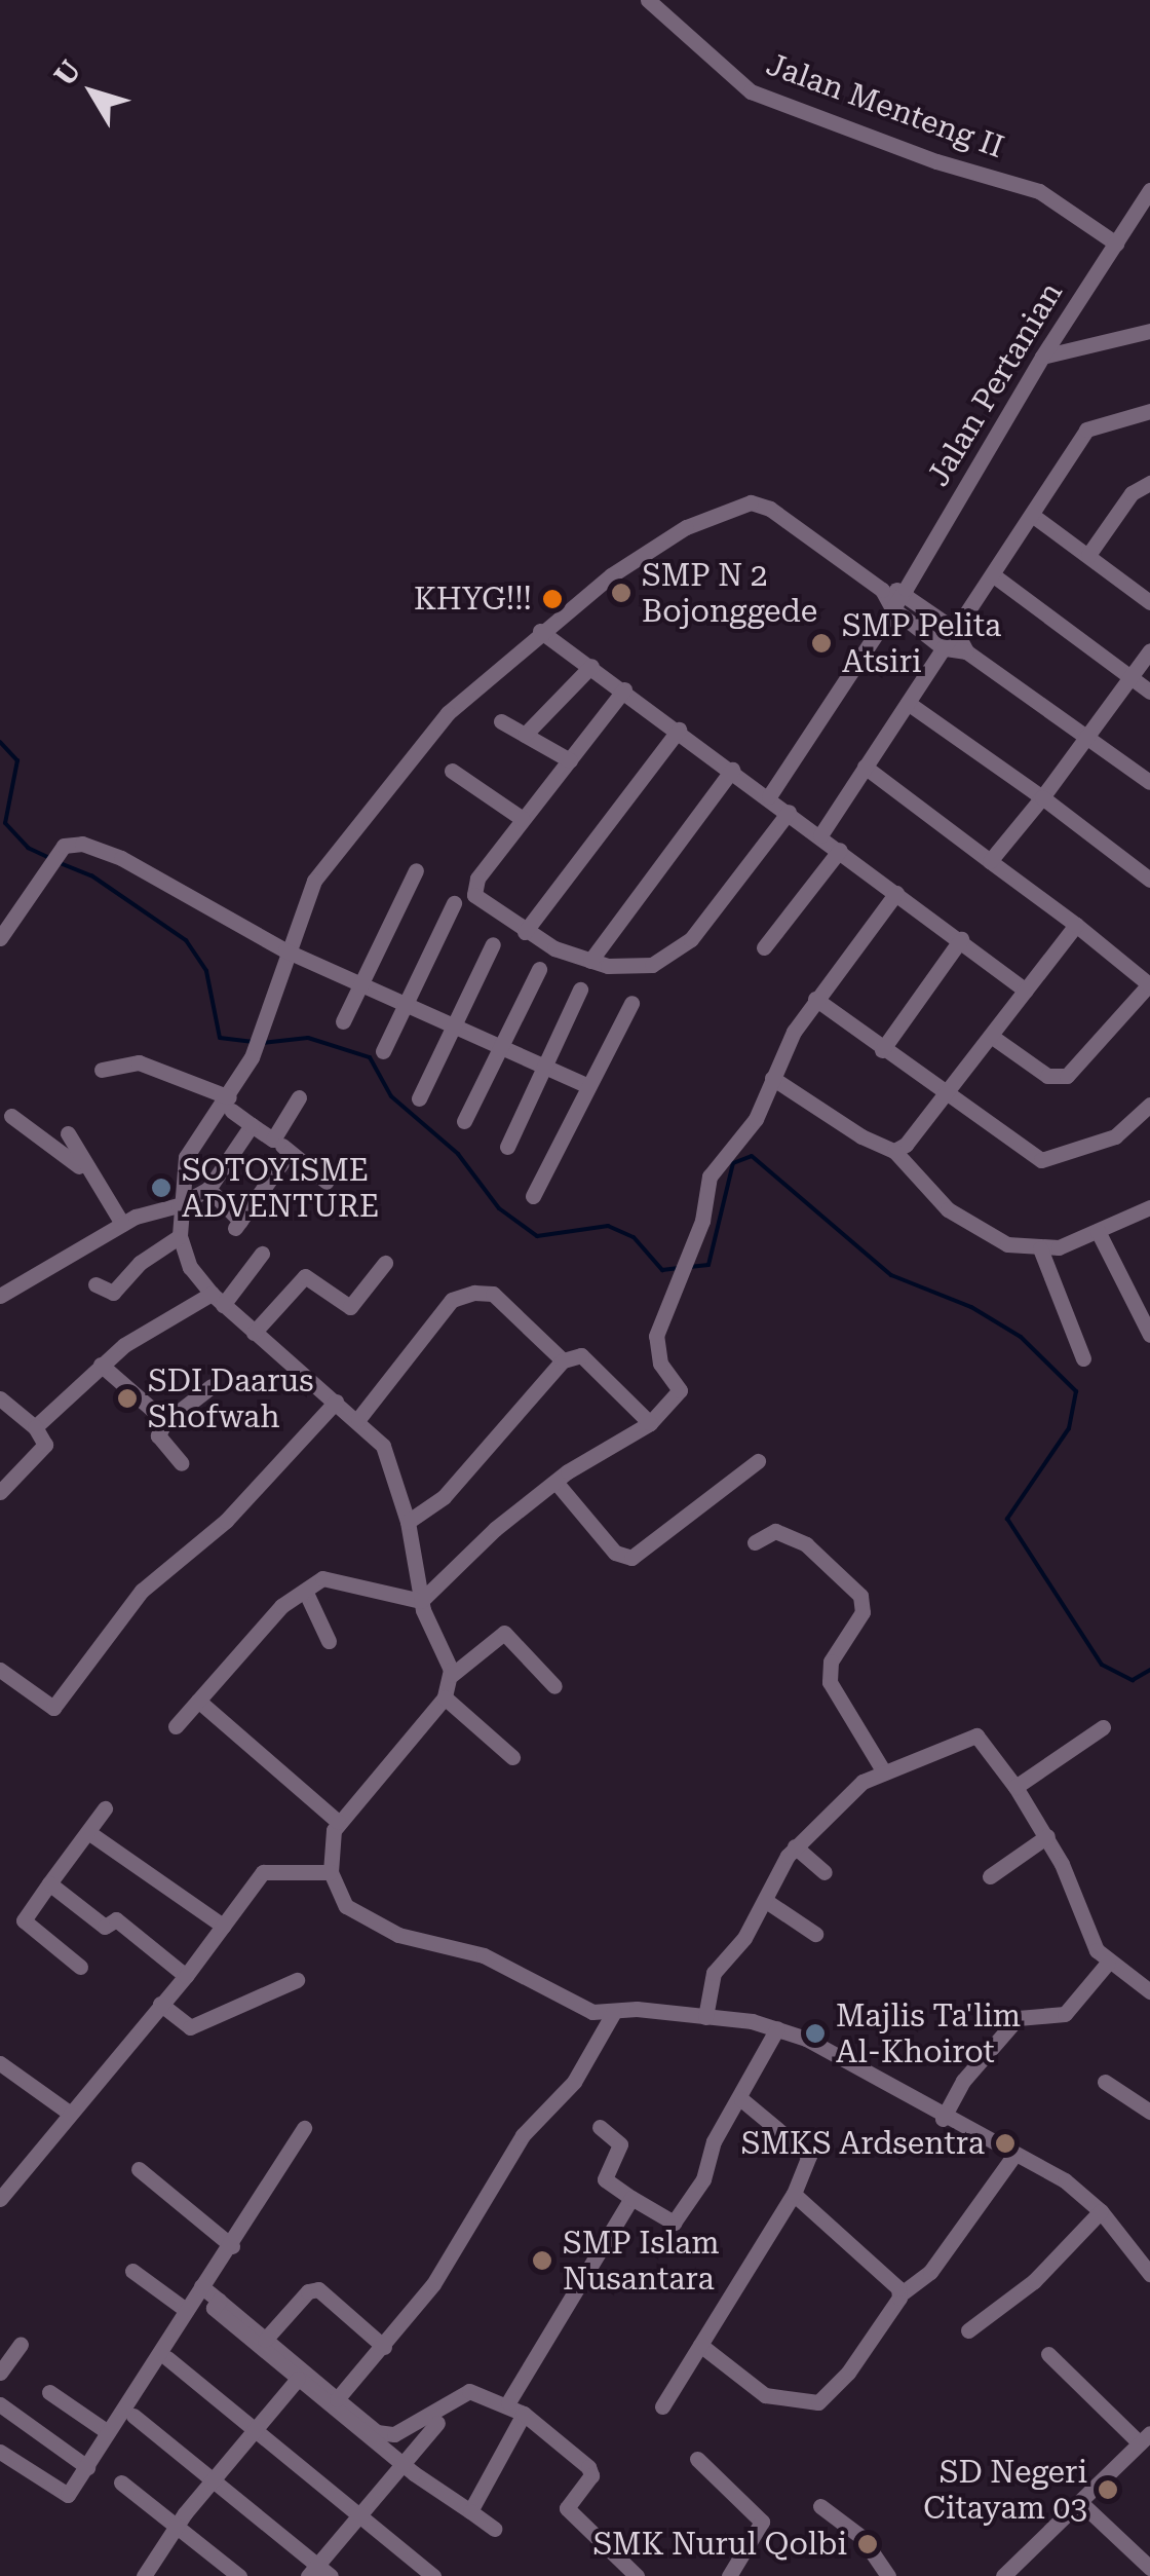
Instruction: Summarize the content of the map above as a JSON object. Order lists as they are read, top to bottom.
{
  "streets": {
    "street": ["Jalan Menteng II", "Jalan Pertanian"]
  },
  "crossings": [
    ["Jalan Menteng II", "Jalan Pertanian"]
  ],
  "places": [
    "SMP N 2 Bojonggede",
    "KHYG!!!",
    "SMP Pelita Atsiri",
    "SOTOYISME ADVENTURE",
    "SDI Daarus Shofwah",
    "Majlis Ta'lim Al-Khoirot",
    "SMKS Ardsentra",
    "SMP Islam Nusantara",
    "SD Negeri Citayam 03",
    "SMK Nurul Qolbi"
  ],
  "north": "top left"
}
